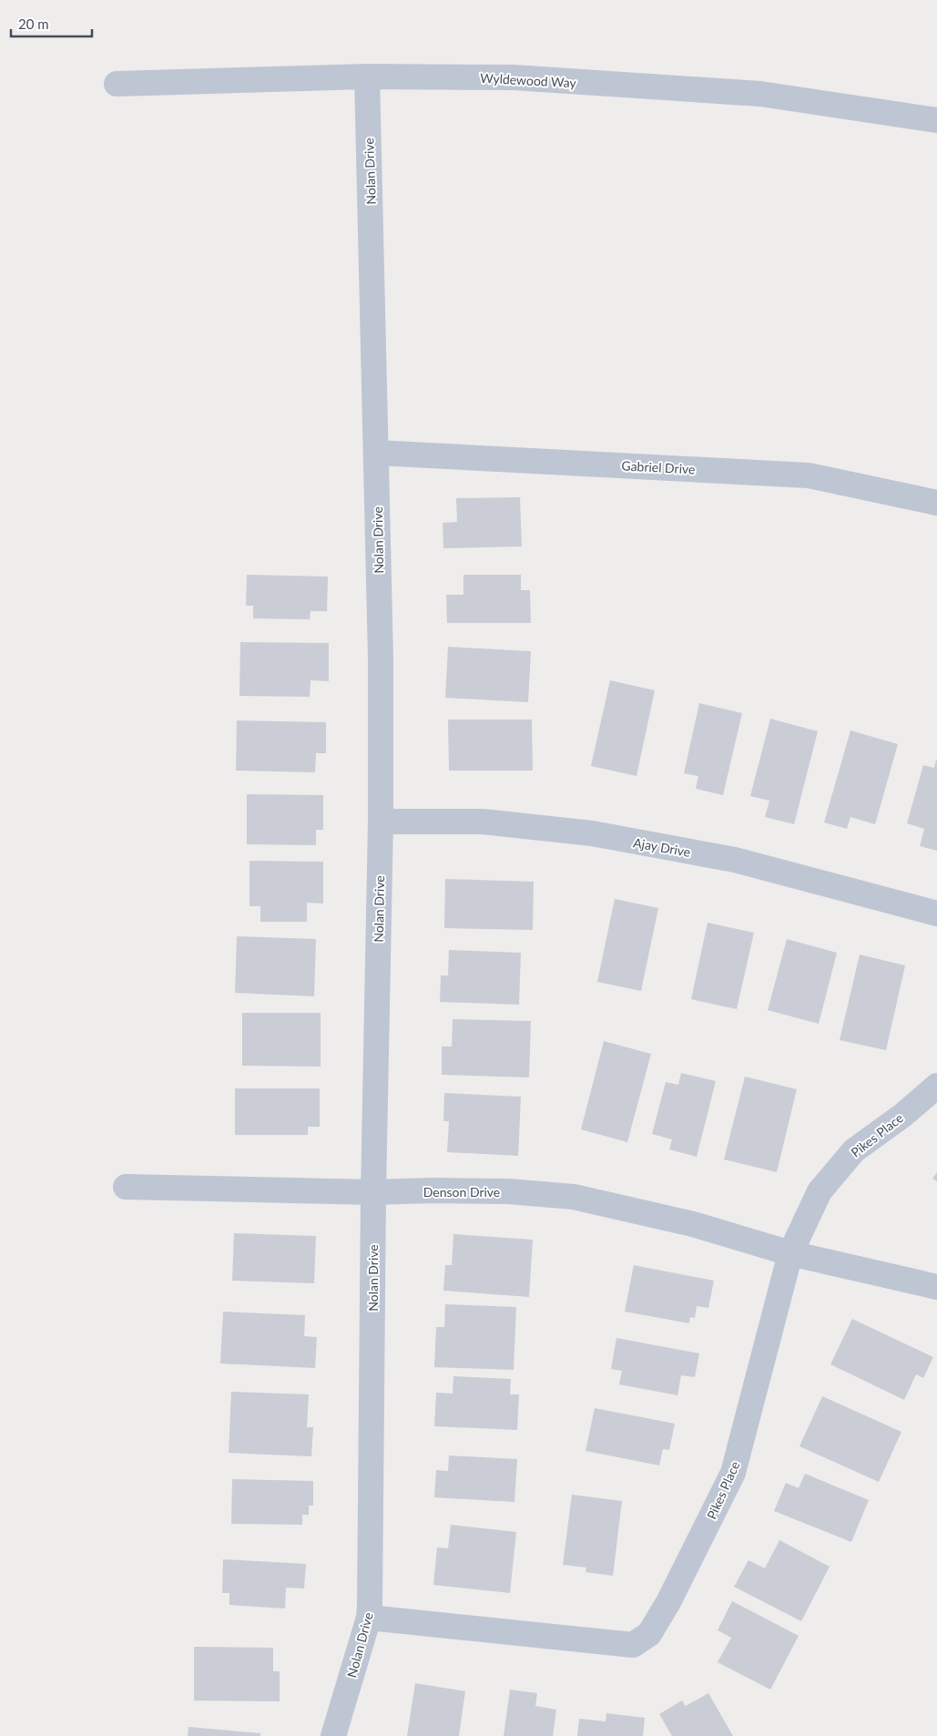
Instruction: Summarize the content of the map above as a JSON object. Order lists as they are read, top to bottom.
{
  "streets": {
    "street": [
      "Wyldewood Way",
      "Nolan Drive",
      "Gabriel Drive",
      "Ajay Drive",
      "Pikes Place",
      "Denson Drive"
    ]
  },
  "crossings": [
    ["Wyldewood Way", "Nolan Drive"],
    ["Nolan Drive", "Gabriel Drive"],
    ["Nolan Drive", "Ajay Drive"],
    ["Nolan Drive", "Pikes Place"],
    ["Nolan Drive", "Denson Drive"],
    ["Pikes Place", "Denson Drive"]
  ],
  "scale_bar": "20 m"
}
